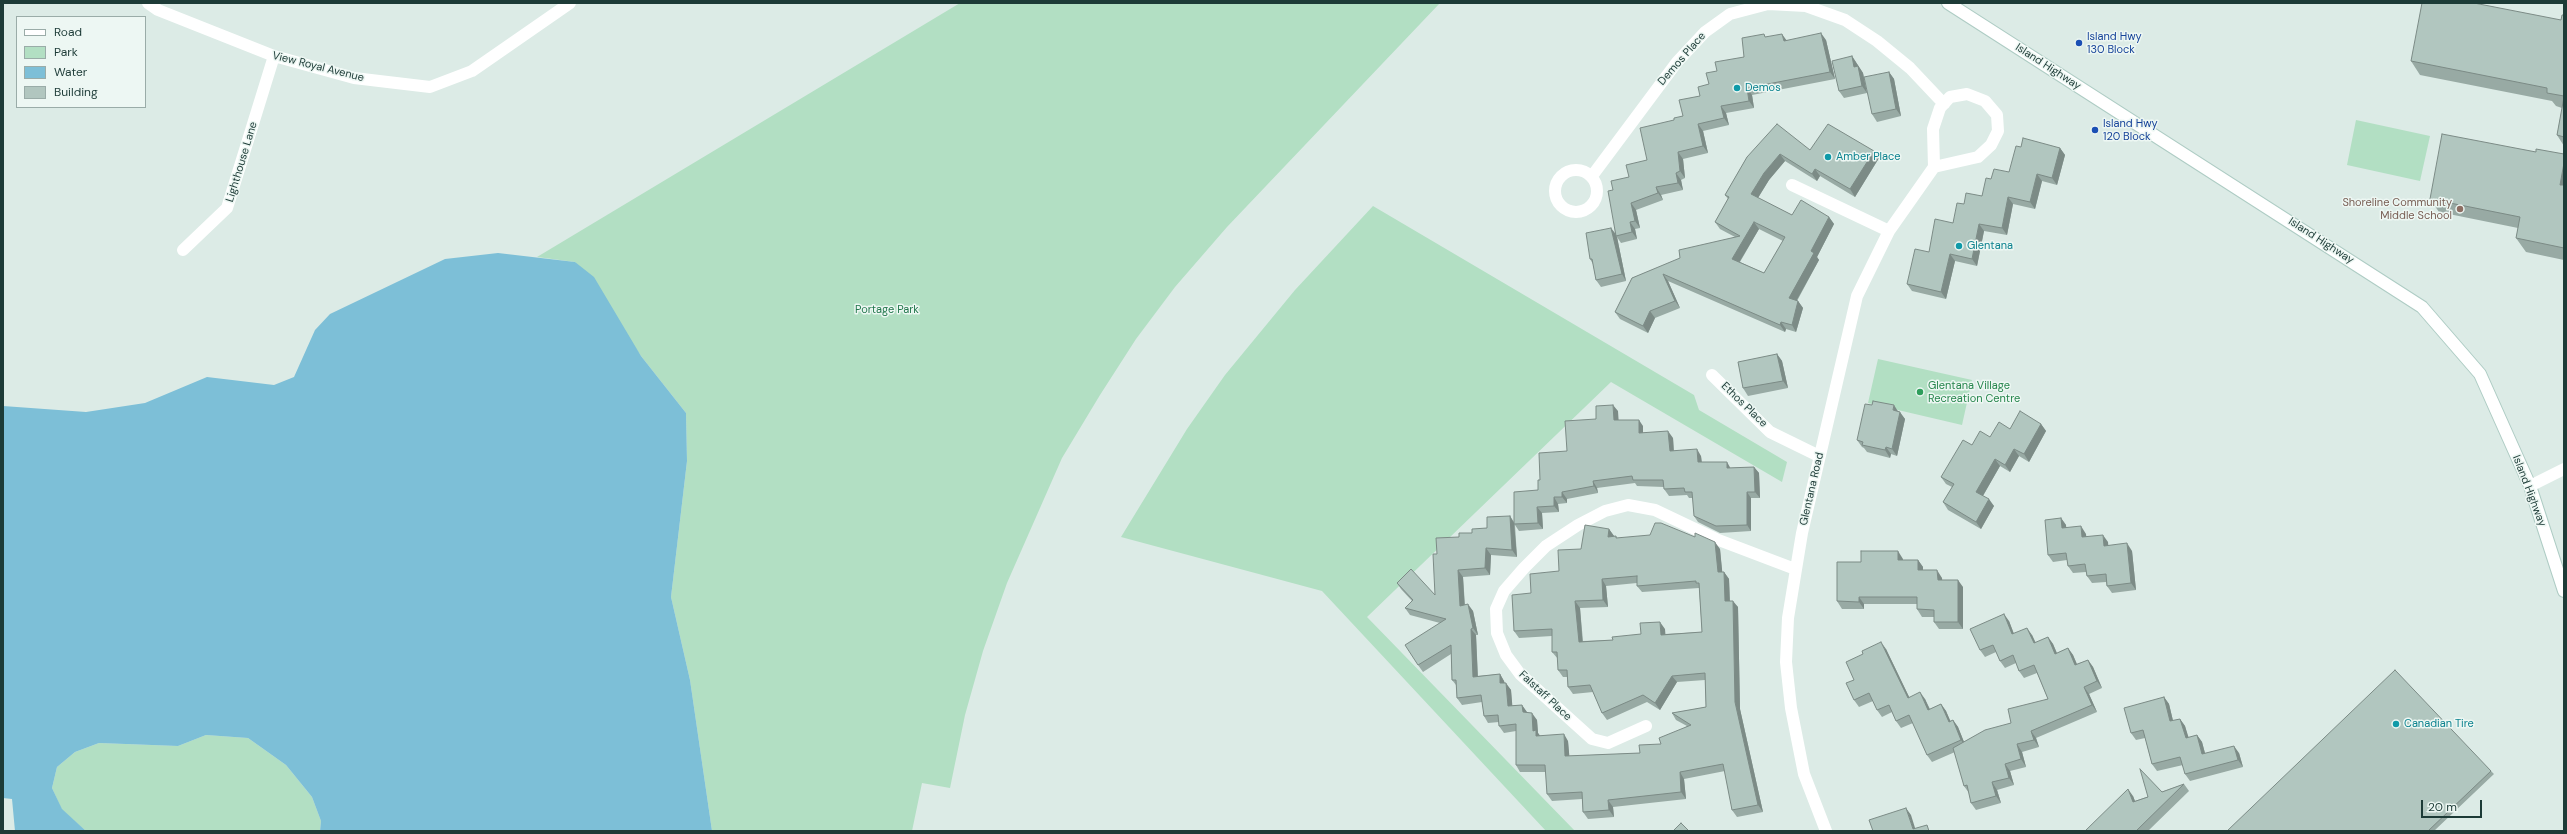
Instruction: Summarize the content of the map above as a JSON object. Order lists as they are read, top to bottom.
{
  "streets": {
    "street": [
      "Demos Place",
      "View Royal Avenue",
      "Island Highway",
      "Lighthouse Lane",
      "Ethos Place",
      "Glentana Road",
      "Falstaff Place"
    ]
  },
  "crossings": [
    ["Demos Place", "Glentana Road"],
    ["View Royal Avenue", "Lighthouse Lane"],
    ["Ethos Place", "Glentana Road"],
    ["Glentana Road", "Falstaff Place"]
  ],
  "parks": ["Portage Park"],
  "places": [
    "Island Hwy 130 Block",
    "Demos",
    "Island Hwy 120 Block",
    "Amber Place",
    "Shoreline Community Middle School",
    "Glentana",
    "Glentana Village Recreation Centre",
    "Canadian Tire"
  ],
  "legend": [
    "Road",
    "Park",
    "Water",
    "Building"
  ],
  "scale_bar": "20 m"
}
